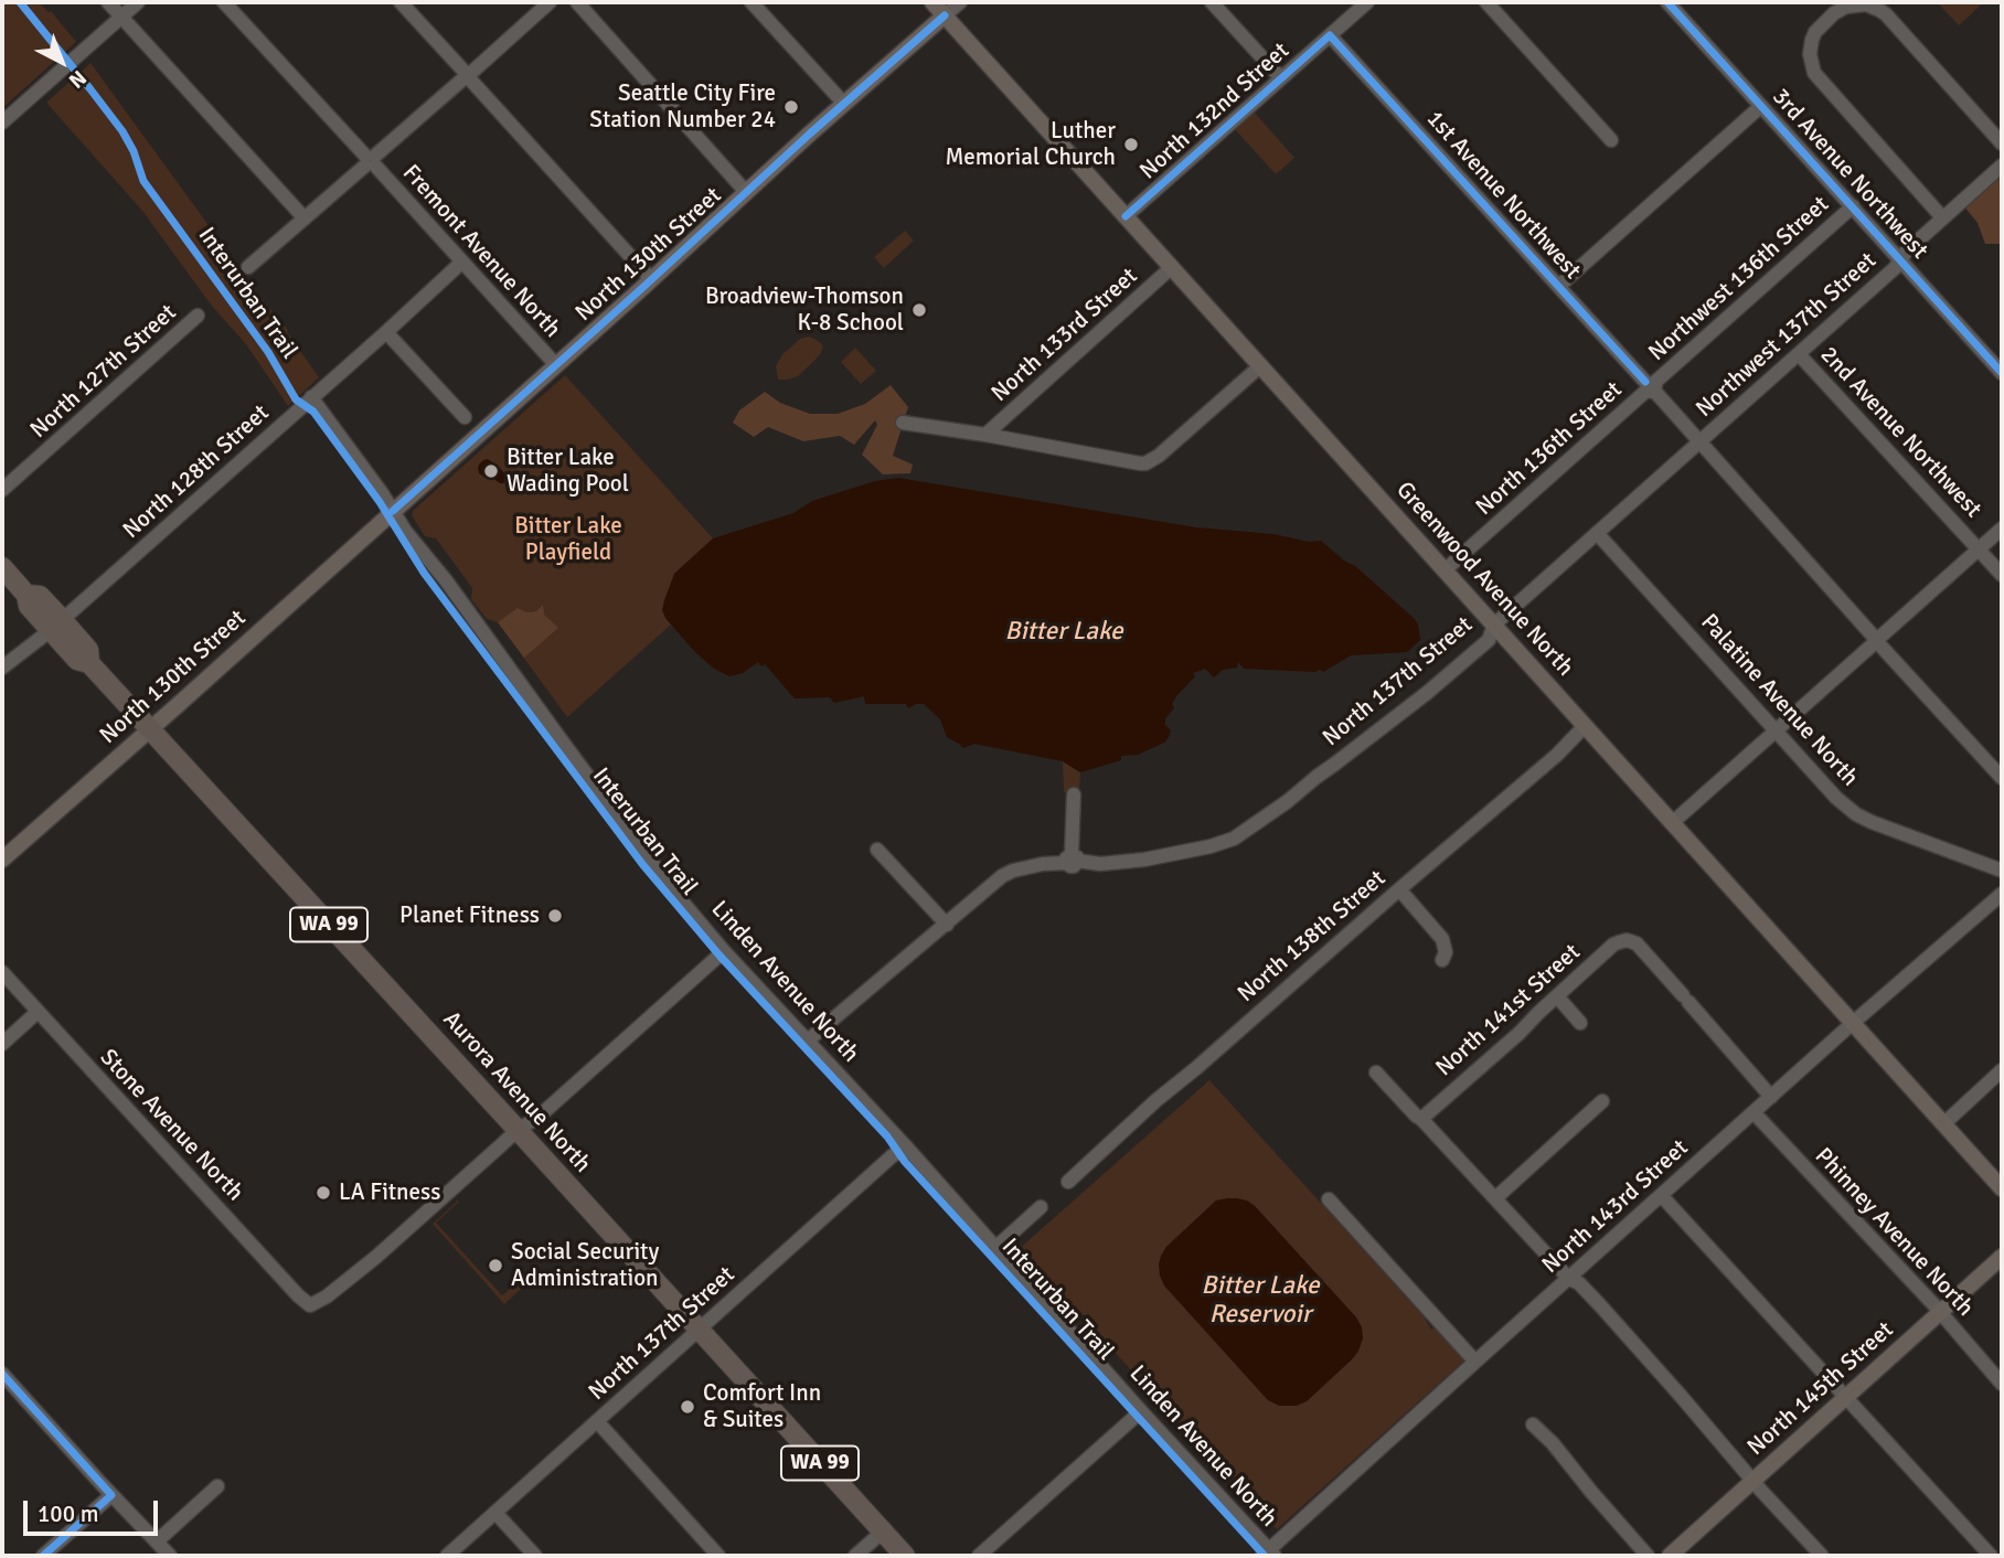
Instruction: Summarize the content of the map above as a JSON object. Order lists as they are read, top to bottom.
{
  "streets": {
    "highway": ["WA 99", "Aurora Avenue North"],
    "main road": ["North 130th Street", "Greenwood Avenue North", "North 145th Street"],
    "street": [
      "North 132nd Street",
      "3rd Avenue Northwest",
      "1st Avenue Northwest",
      "Fremont Avenue North",
      "Northwest 136th Street",
      "North 133rd Street",
      "Northwest 137th Street",
      "North 127th Street",
      "2nd Avenue Northwest",
      "North 136th Street",
      "North 128th Street",
      "North 137th Street",
      "Palatine Avenue North",
      "North 138th Street",
      "Linden Avenue North",
      "North 141st Street",
      "Stone Avenue North",
      "North 143rd Street",
      "Phinney Avenue North"
    ],
    "cycle path": ["Interurban Trail"]
  },
  "crossings": [
    ["North 132nd Street", "1st Avenue Northwest"],
    ["North 132nd Street", "Greenwood Avenue North"],
    ["3rd Avenue Northwest", "Northwest 136th Street"],
    ["3rd Avenue Northwest", "Northwest 137th Street"],
    ["1st Avenue Northwest", "Northwest 136th Street"],
    ["1st Avenue Northwest", "Northwest 137th Street"],
    ["1st Avenue Northwest", "North 136th Street"],
    ["1st Avenue Northwest", "North 137th Street"],
    ["Fremont Avenue North", "North 130th Street"],
    ["Fremont Avenue North", "North 128th Street"],
    ["North 130th Street", "Greenwood Avenue North"],
    ["North 130th Street", "Linden Avenue North"],
    ["North 130th Street", "Aurora Avenue North"],
    ["Northwest 136th Street", "North 136th Street"],
    ["North 133rd Street", "Greenwood Avenue North"],
    ["Northwest 137th Street", "2nd Avenue Northwest"],
    ["Northwest 137th Street", "North 137th Street"],
    ["North 136th Street", "Greenwood Avenue North"],
    ["North 128th Street", "Linden Avenue North"],
    ["North 128th Street", "Aurora Avenue North"],
    ["Greenwood Avenue North", "North 137th Street"],
    ["Greenwood Avenue North", "North 138th Street"],
    ["Greenwood Avenue North", "North 143rd Street"],
    ["North 137th Street", "Palatine Avenue North"],
    ["North 137th Street", "Linden Avenue North"],
    ["North 137th Street", "Aurora Avenue North"],
    ["Linden Avenue North", "North 143rd Street"],
    ["North 141st Street", "North 143rd Street"],
    ["Aurora Avenue North", "Stone Avenue North"],
    ["North 143rd Street", "Phinney Avenue North"],
    ["Phinney Avenue North", "North 145th Street"]
  ],
  "water": ["Bitter Lake", "Bitter Lake Reservoir"],
  "parks": ["Bitter Lake Playfield"],
  "places": [
    "Seattle City Fire Station Number 24",
    "Luther Memorial Church",
    "Broadview-Thomson K-8 School",
    "Bitter Lake Wading Pool",
    "Planet Fitness",
    "LA Fitness",
    "Social Security Administration",
    "Comfort Inn & Suites"
  ],
  "scale_bar": "100 m",
  "north": "bottom right"
}
